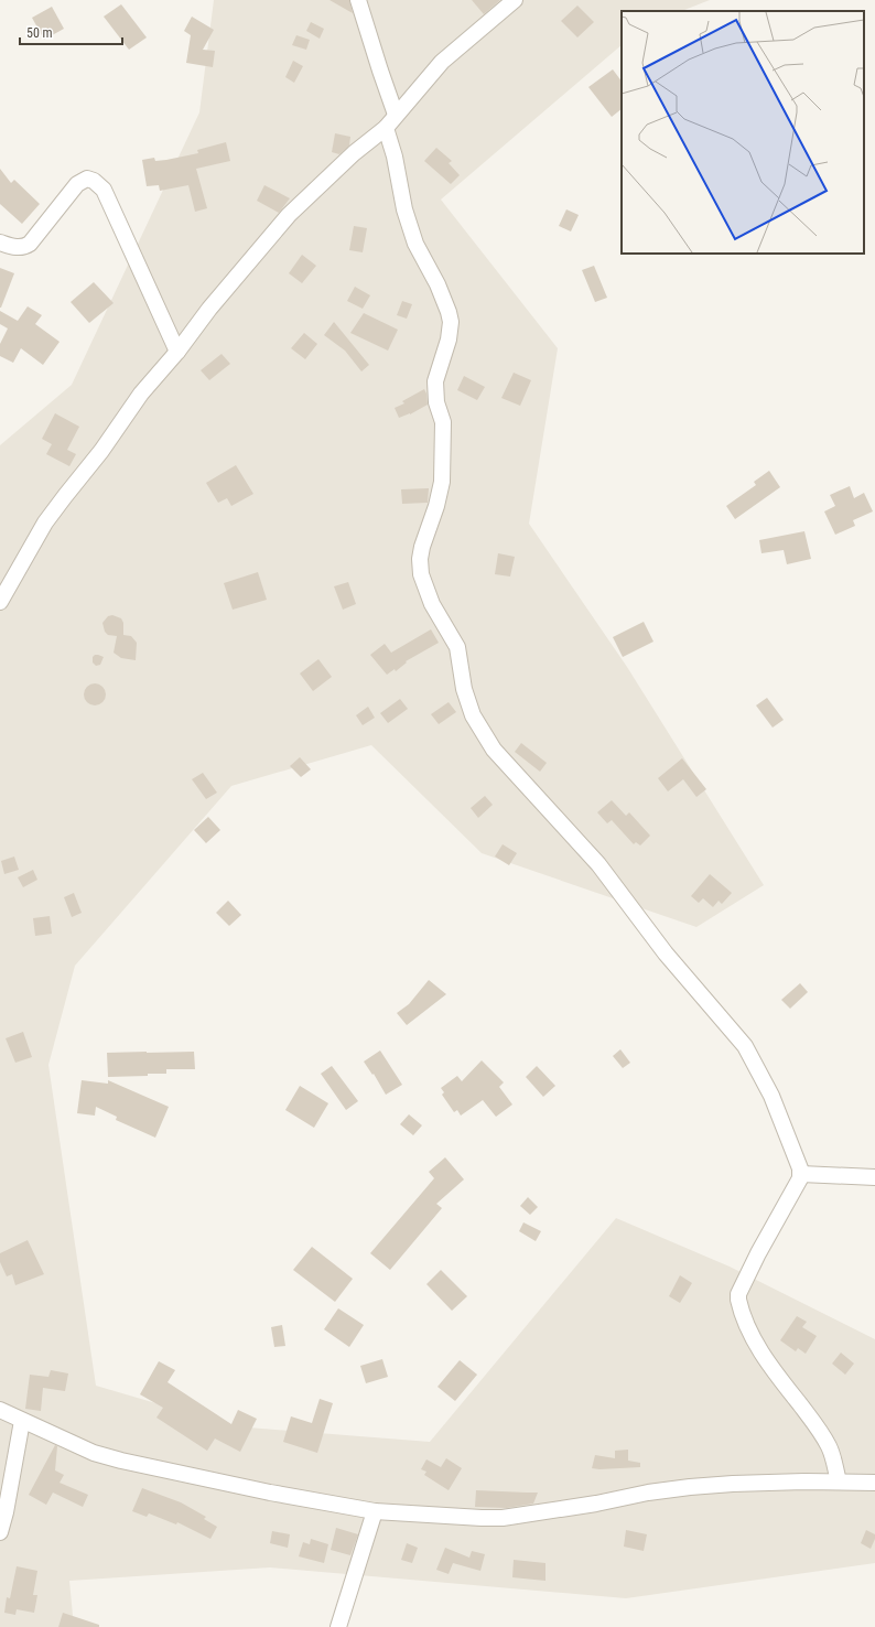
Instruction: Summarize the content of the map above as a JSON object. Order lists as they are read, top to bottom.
{
  "scale_bar": "50 m"
}
